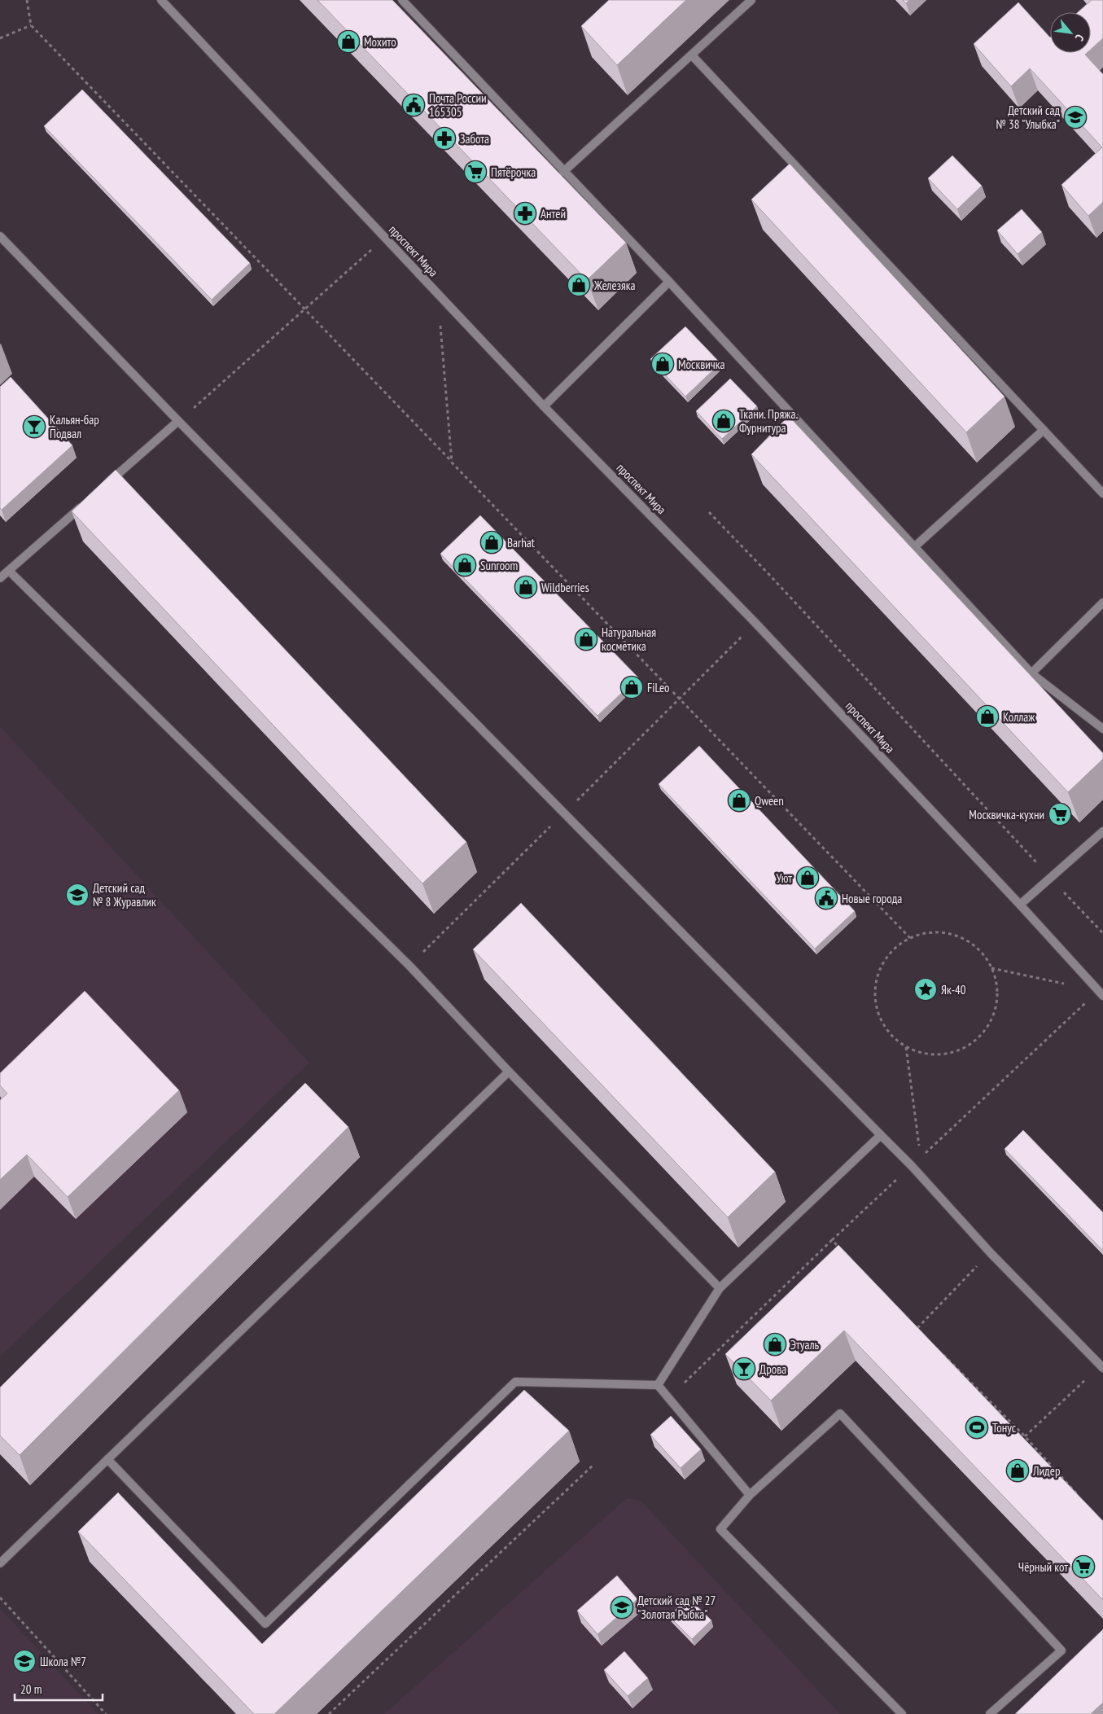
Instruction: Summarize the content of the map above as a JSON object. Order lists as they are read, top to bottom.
{
  "streets": {
    "street": ["проспект Мира"]
  },
  "places": {
    "shop": [
      "Мохито",
      "Железяка",
      "Москвичка",
      "Ткани. Пряжа. Фурнитура",
      "Barhat",
      "Sunroom",
      "Wildberries",
      "Натуральная косметика",
      "FiLeo",
      "Коллаж",
      "Qween",
      "Уют",
      "Этуаль",
      "Лидер"
    ],
    "public building": ["Почта России 165305", "Новые города"],
    "school or university": [
      "Детский сад № 38 \"Улыбка\"",
      "Детский сад № 8 Журавлик",
      "Детский сад № 27 \"Золотая Рыбка\"",
      "Школа №7"
    ],
    "pharmacy": ["Забота", "Антей"],
    "supermarket": ["Пятёрочка", "Москвичка-кухни", "Чёрный кот"],
    "bar": ["Кальян-бар Подвал", "Дрова"],
    "place": ["Як-40"],
    "sports": ["Тонус"]
  },
  "scale_bar": "20 m",
  "north": "bottom right"
}
